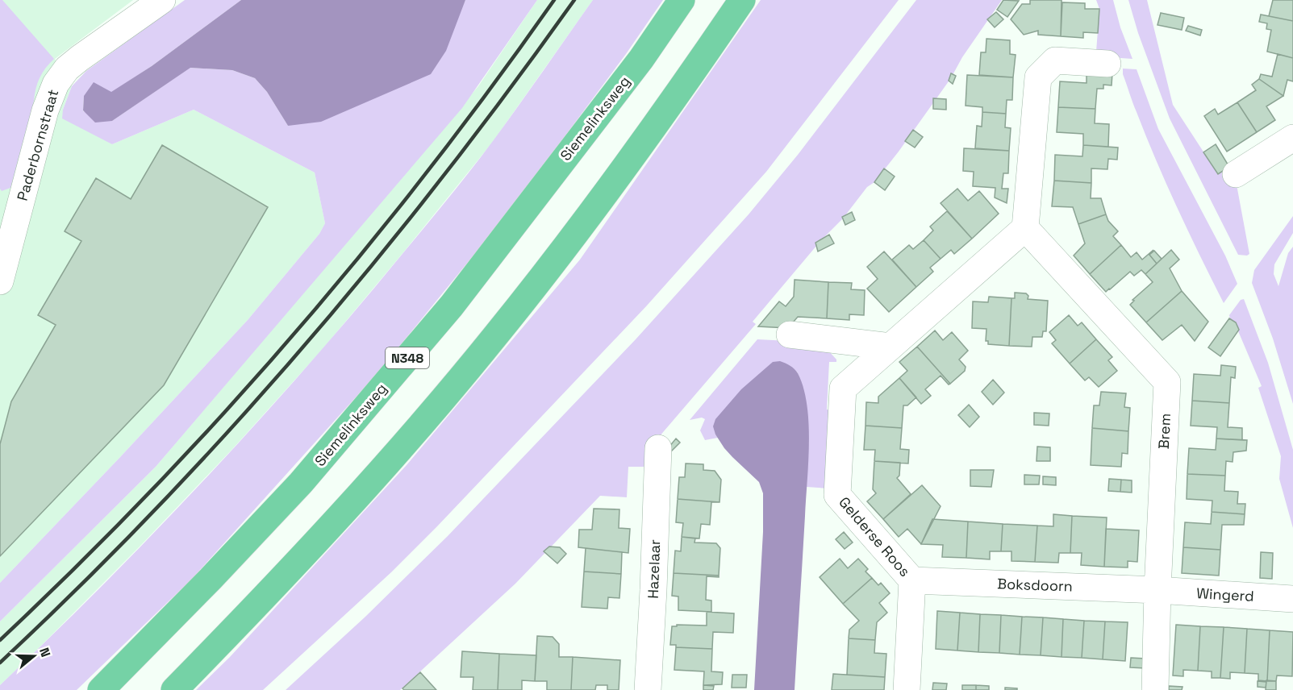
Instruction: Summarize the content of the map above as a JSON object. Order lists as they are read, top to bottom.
{
  "streets": {
    "main road": ["Siemelinksweg", "N348"],
    "street": [
      "Paderbornstraat",
      "Brem",
      "Gelderse Roos",
      "Hazelaar",
      "Boksdoorn",
      "Wingerd"
    ]
  },
  "crossings": [
    ["Brem", "Boksdoorn"],
    ["Brem", "Wingerd"],
    ["Gelderse Roos", "Boksdoorn"],
    ["Boksdoorn", "Wingerd"]
  ],
  "north": "right"
}
